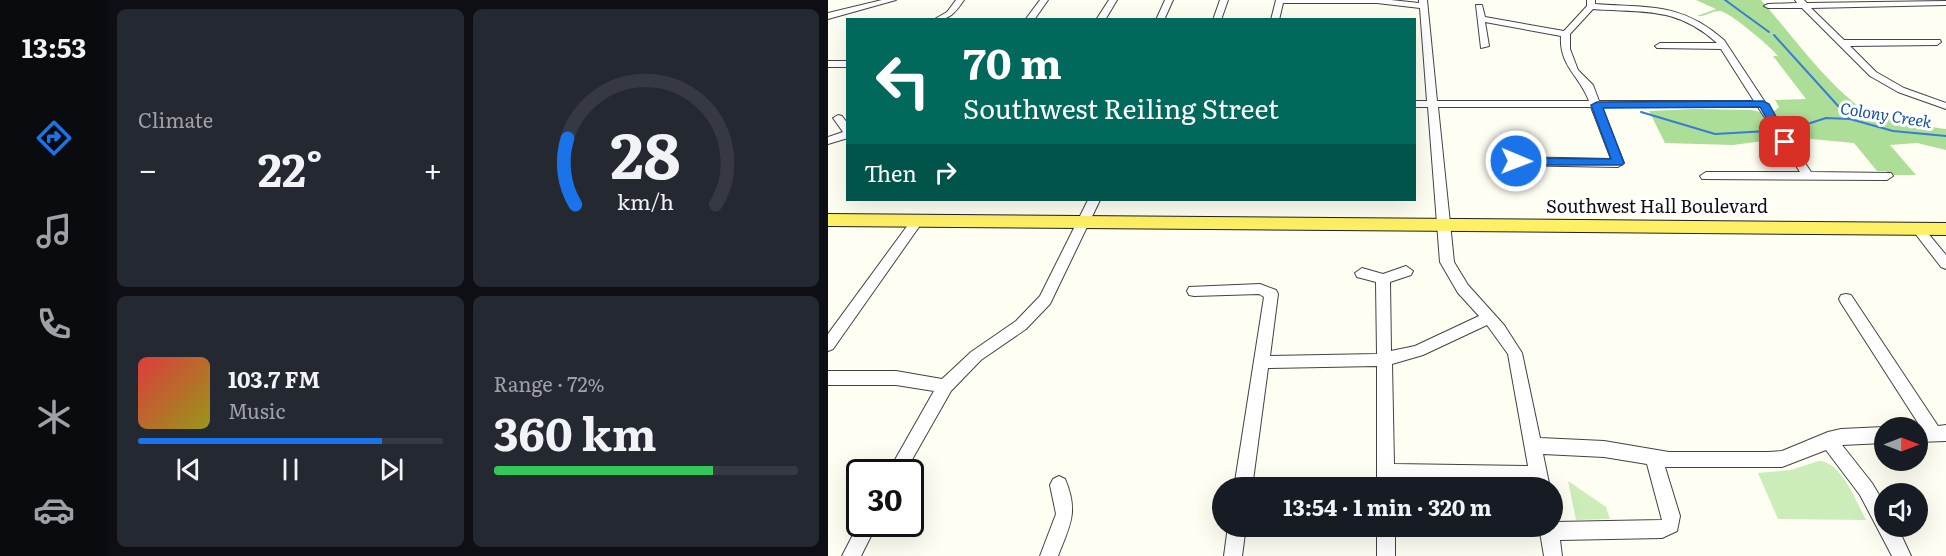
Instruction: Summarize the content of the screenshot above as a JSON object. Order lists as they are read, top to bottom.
{
  "streets": {
    "main road": ["Southwest Hall Boulevard"]
  },
  "water": ["Colony Creek"],
  "north": "right",
  "page": {
    "tabs": "13:53",
    "tile": [
      "Climate",
      ["Range · 72%", "360 km"]
    ],
    "turn": ["70 m", "Southwest Reiling Street"],
    "heat": ["−", "22°", "+"],
    "then": "Then",
    "song": ["103.7 FM", "Music"],
    "limit": "30",
    "trip": "13:54 · 1 min · 320 m",
    "gauge": ["28", "km/h"]
  }
}
